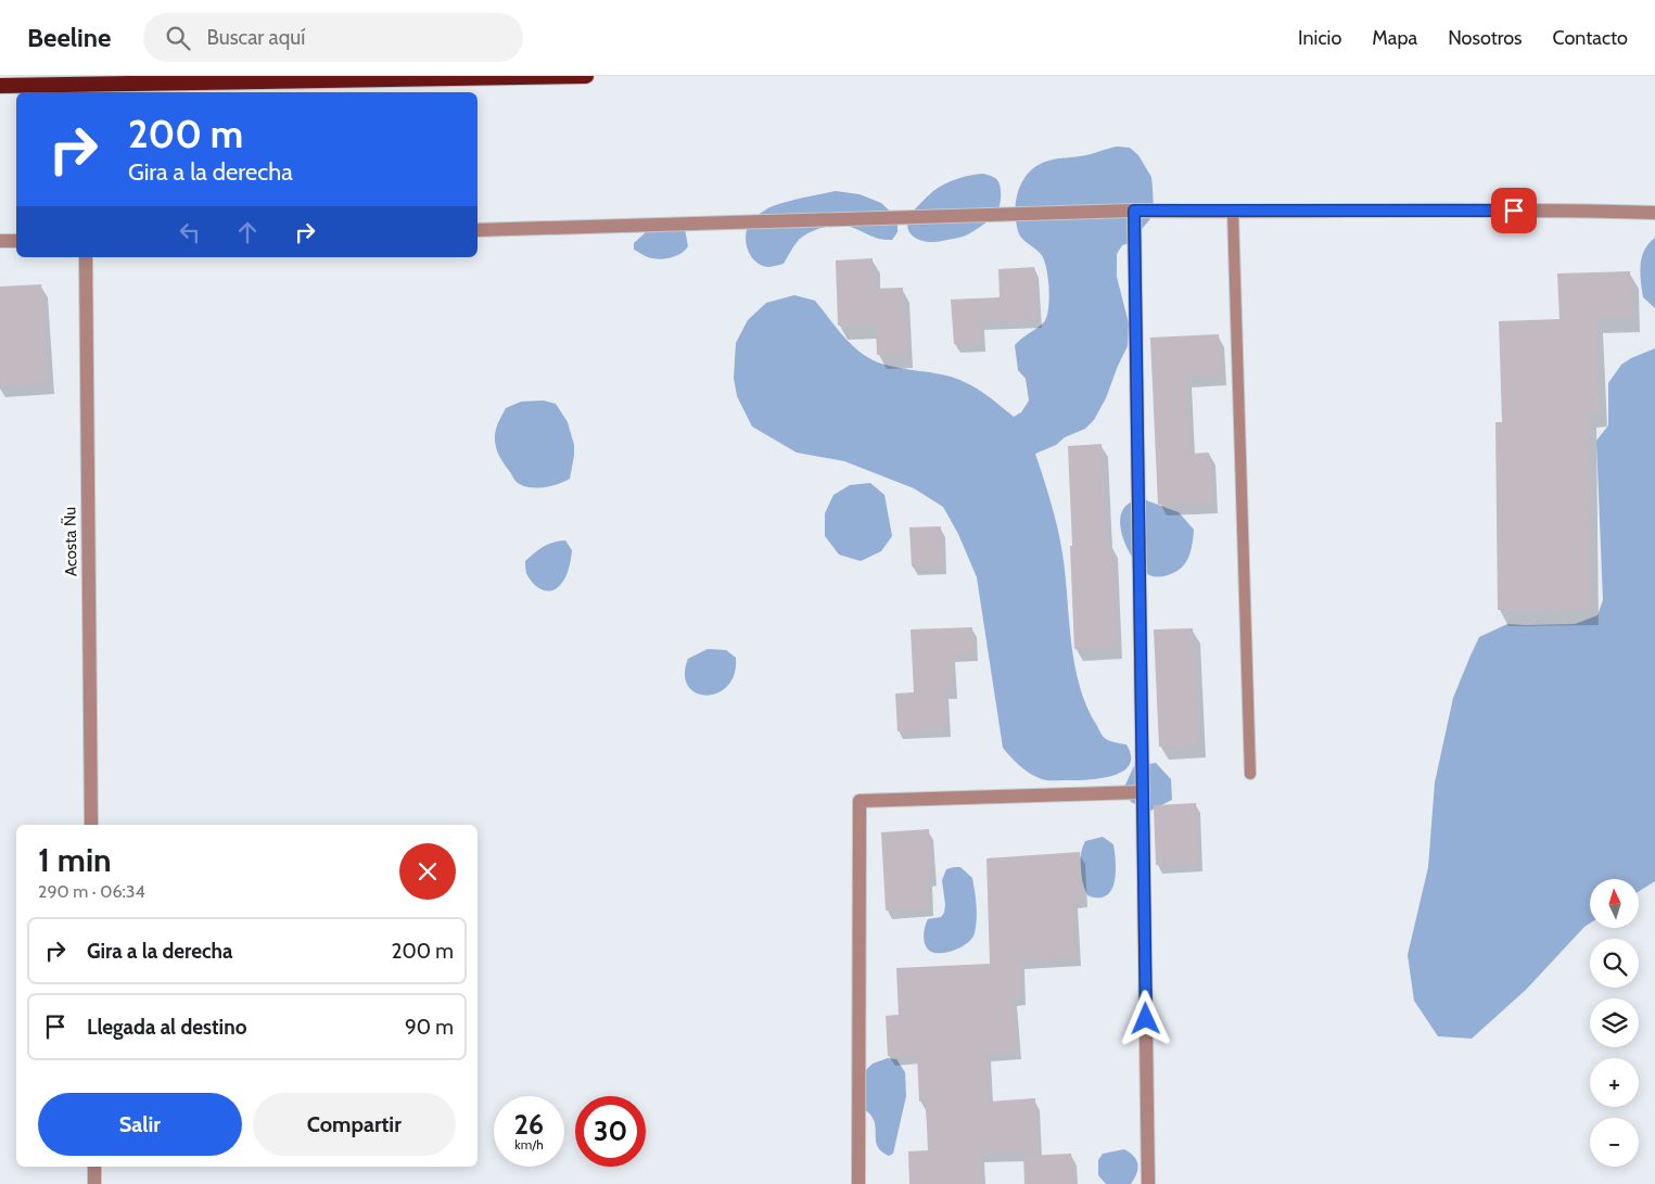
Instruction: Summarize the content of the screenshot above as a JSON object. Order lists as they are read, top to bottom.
{
  "streets": {
    "street": ["Acosta Ñu"]
  },
  "north": "top",
  "page": {
    "header": "Beeline",
    "search": "Buscar aquí",
    "nav": [
      "Inicio",
      "Mapa",
      "Nosotros",
      "Contacto"
    ],
    "turn": ["200 m", "Gira a la derecha"],
    "heading": ["1 min", "290 m · 06:34"],
    "map_buttons": ["+", "−"],
    "list": [
      {
        "name": "Gira a la derecha",
        "value": "200 m"
      },
      {
        "name": "Llegada al destino",
        "value": "90 m"
      }
    ],
    "buttons": ["Salir", "Compartir"],
    "speed": "26 km/h",
    "limit": "30"
  }
}
